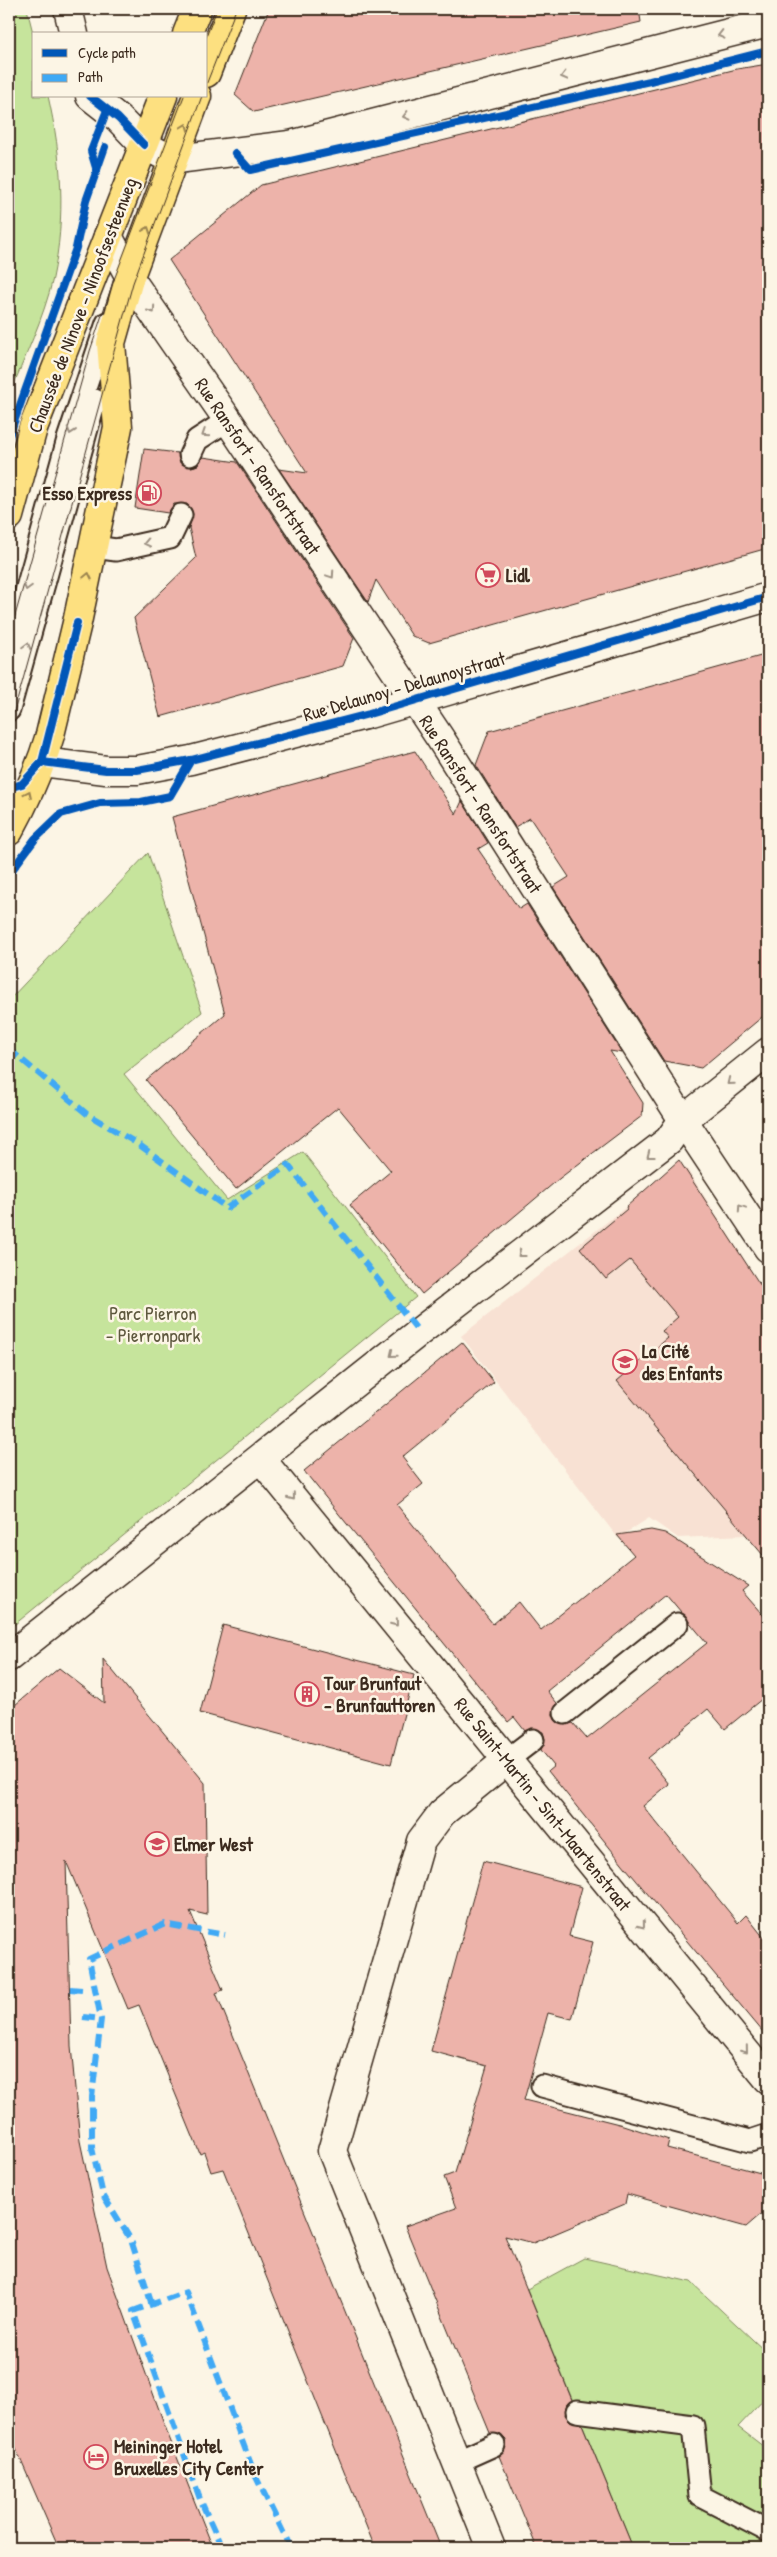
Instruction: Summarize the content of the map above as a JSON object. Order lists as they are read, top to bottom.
{
  "streets": {
    "main road": ["Chaussée de Ninove - Ninoofsesteenweg"],
    "street": ["Rue Ransfort - Ransfortstraat", "Rue Delaunoy - Delaunoystraat", "Rue Saint-Martin - Sint-Maartenstraat"]
  },
  "crossings": [
    ["Chaussée de Ninove - Ninoofsesteenweg", "Rue Ransfort - Ransfortstraat"],
    ["Chaussée de Ninove - Ninoofsesteenweg", "Rue Delaunoy - Delaunoystraat"],
    ["Rue Ransfort - Ransfortstraat", "Rue Delaunoy - Delaunoystraat"]
  ],
  "one_way": ["Rue Saint-Martin - Sint-Maartenstraat"],
  "parks": ["Parc Pierron - Pierronpark"],
  "places": {
    "fuel station": ["Esso Express"],
    "supermarket": ["Lidl"],
    "school or university": ["La Cité des Enfants", "Elmer West"],
    "building": ["Tour Brunfaut - Brunfauttoren"],
    "hotel": ["Meininger Hotel Bruxelles City Center"]
  },
  "legend": ["Cycle path", "Path"]
}
